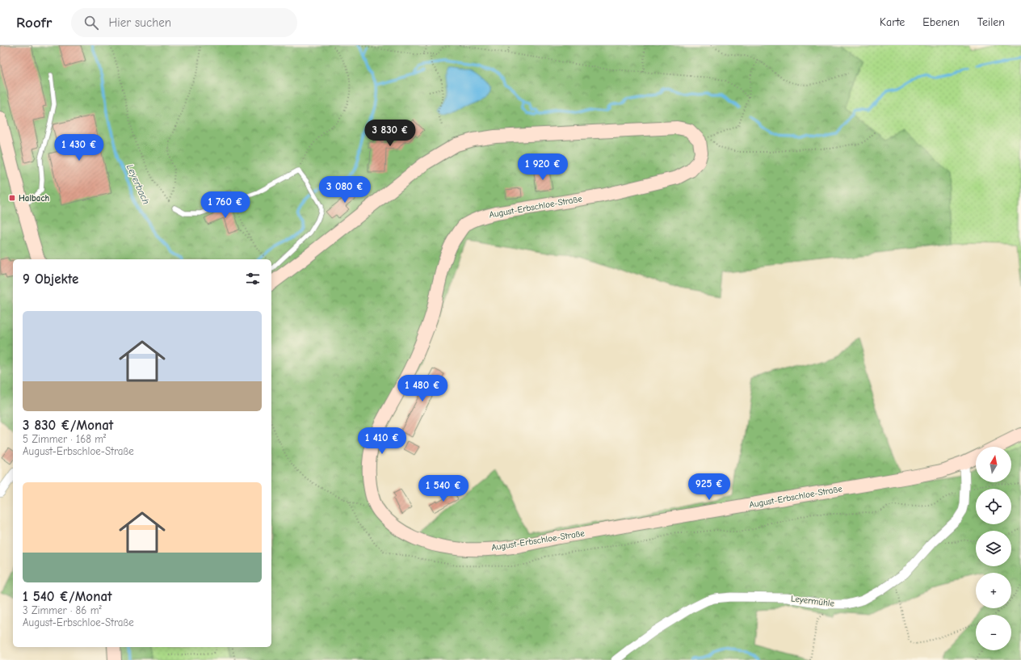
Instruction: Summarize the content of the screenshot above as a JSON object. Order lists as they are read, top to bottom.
{
  "streets": {
    "main road": ["August-Erbschloe-Straße"],
    "street": ["Leyermühle"]
  },
  "crossings": [
    ["August-Erbschloe-Straße", "Leyermühle"]
  ],
  "water": ["Leyerbach"],
  "places": {
    "transit": ["Halbach"]
  },
  "north": "top",
  "page": {
    "header": "Roofr",
    "search": "Hier suchen",
    "nav": ["Karte", "Ebenen", "Teilen"],
    "price": [
      "3 830 €",
      "1 430 €",
      "1 920 €",
      "3 080 €",
      "1 760 €",
      "1 480 €",
      "1 410 €",
      "925 €",
      "1 540 €"
    ],
    "heading": "9 Objekte",
    "list": [
      {
        "name": "3 830 €/Monat",
        "note": "5 Zimmer · 168 m² · August-Erbschloe-Straße"
      },
      {
        "name": "1 540 €/Monat",
        "note": "3 Zimmer · 86 m² · August-Erbschloe-Straße"
      }
    ],
    "map_buttons": ["+", "−"]
  }
}
